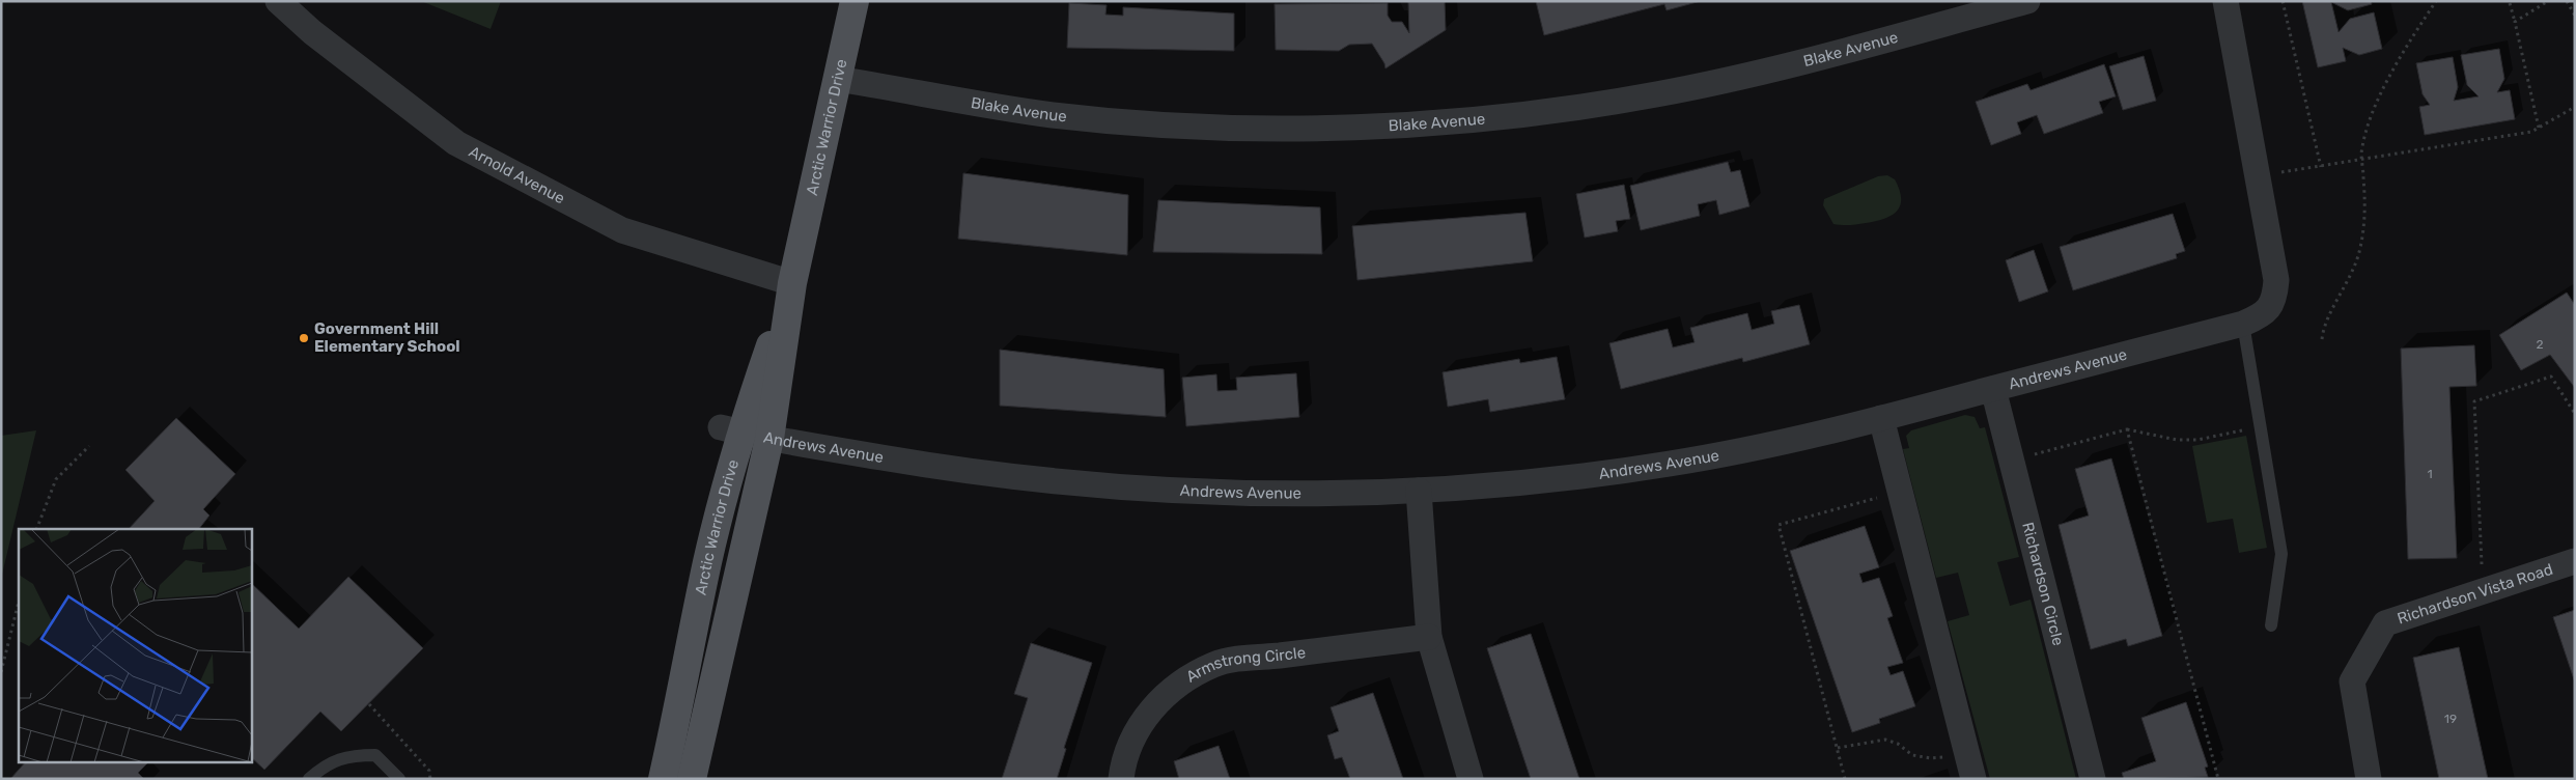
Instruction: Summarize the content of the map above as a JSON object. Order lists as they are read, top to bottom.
{
  "streets": {
    "main road": ["Arctic Warrior Drive"],
    "street": [
      "Blake Avenue",
      "Arnold Avenue",
      "Andrews Avenue",
      "Richardson Circle",
      "Richardson Vista Road",
      "Armstrong Circle"
    ]
  },
  "crossings": [
    ["Blake Avenue", "Arctic Warrior Drive"],
    ["Arctic Warrior Drive", "Arnold Avenue"],
    ["Arctic Warrior Drive", "Andrews Avenue"],
    ["Andrews Avenue", "Richardson Circle"]
  ],
  "places": ["Government Hill Elementary School"],
  "house_numbers": ["2", "1", "19"]
}
